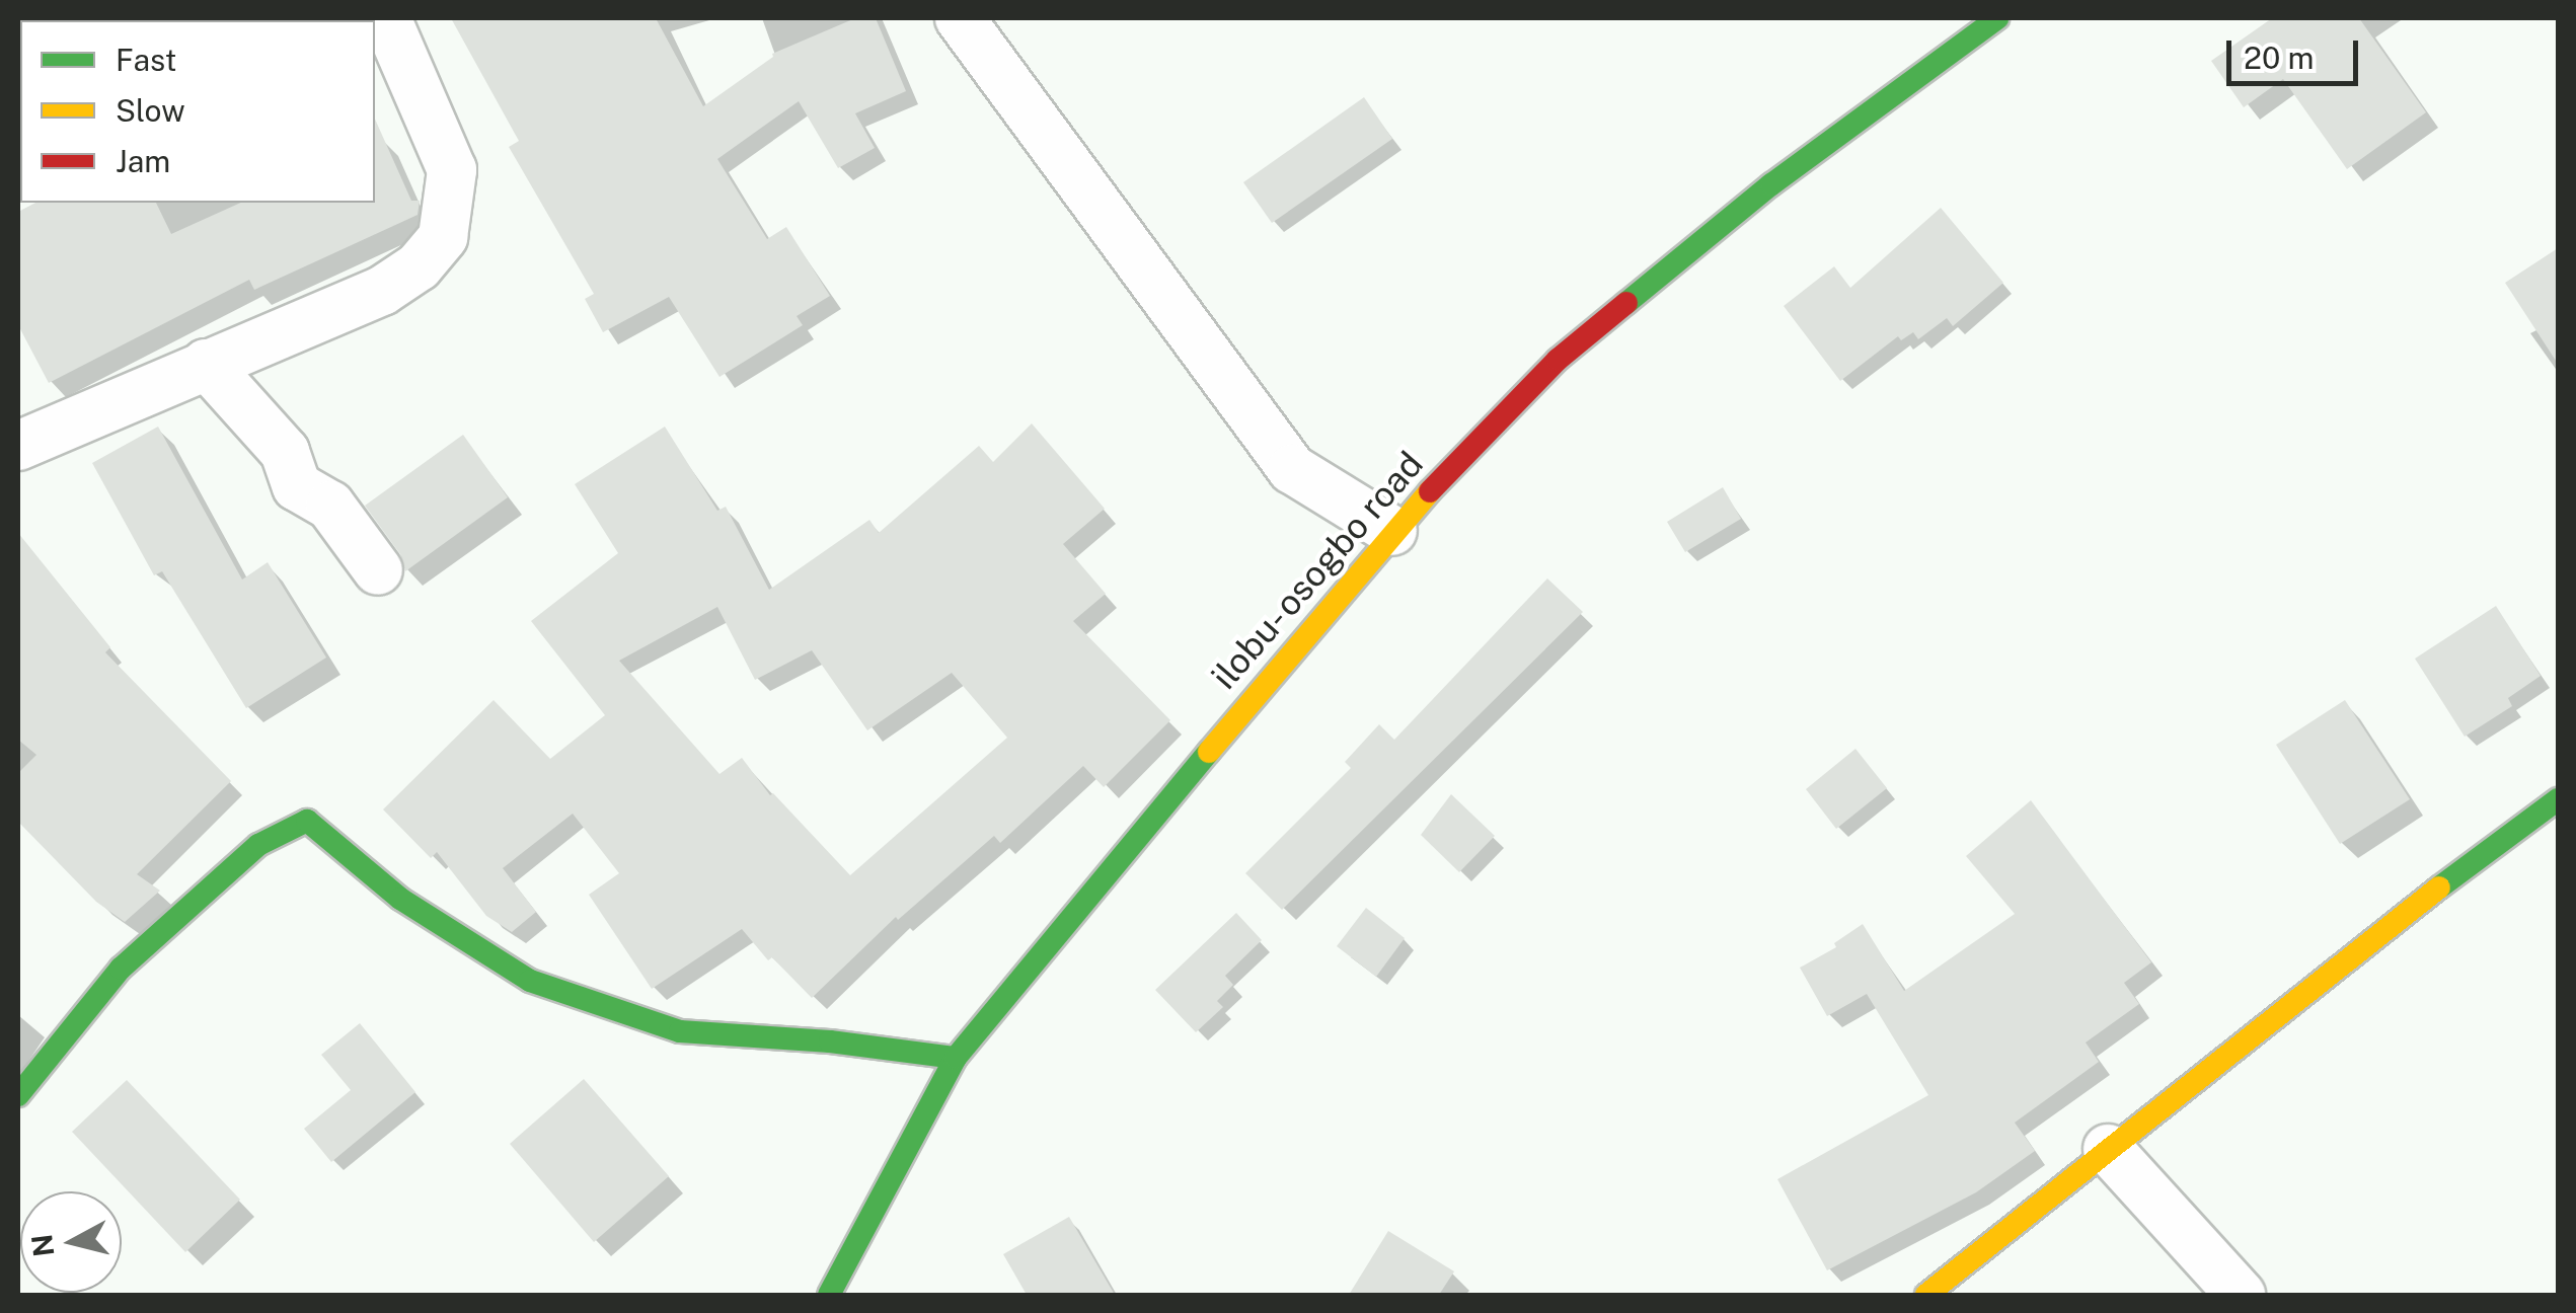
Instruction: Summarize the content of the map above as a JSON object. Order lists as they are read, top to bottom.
{
  "streets": {
    "street": ["ilobu- osogbo road"]
  },
  "legend": ["Fast", "Slow", "Jam"],
  "scale_bar": "20 m",
  "north": "left"
}
